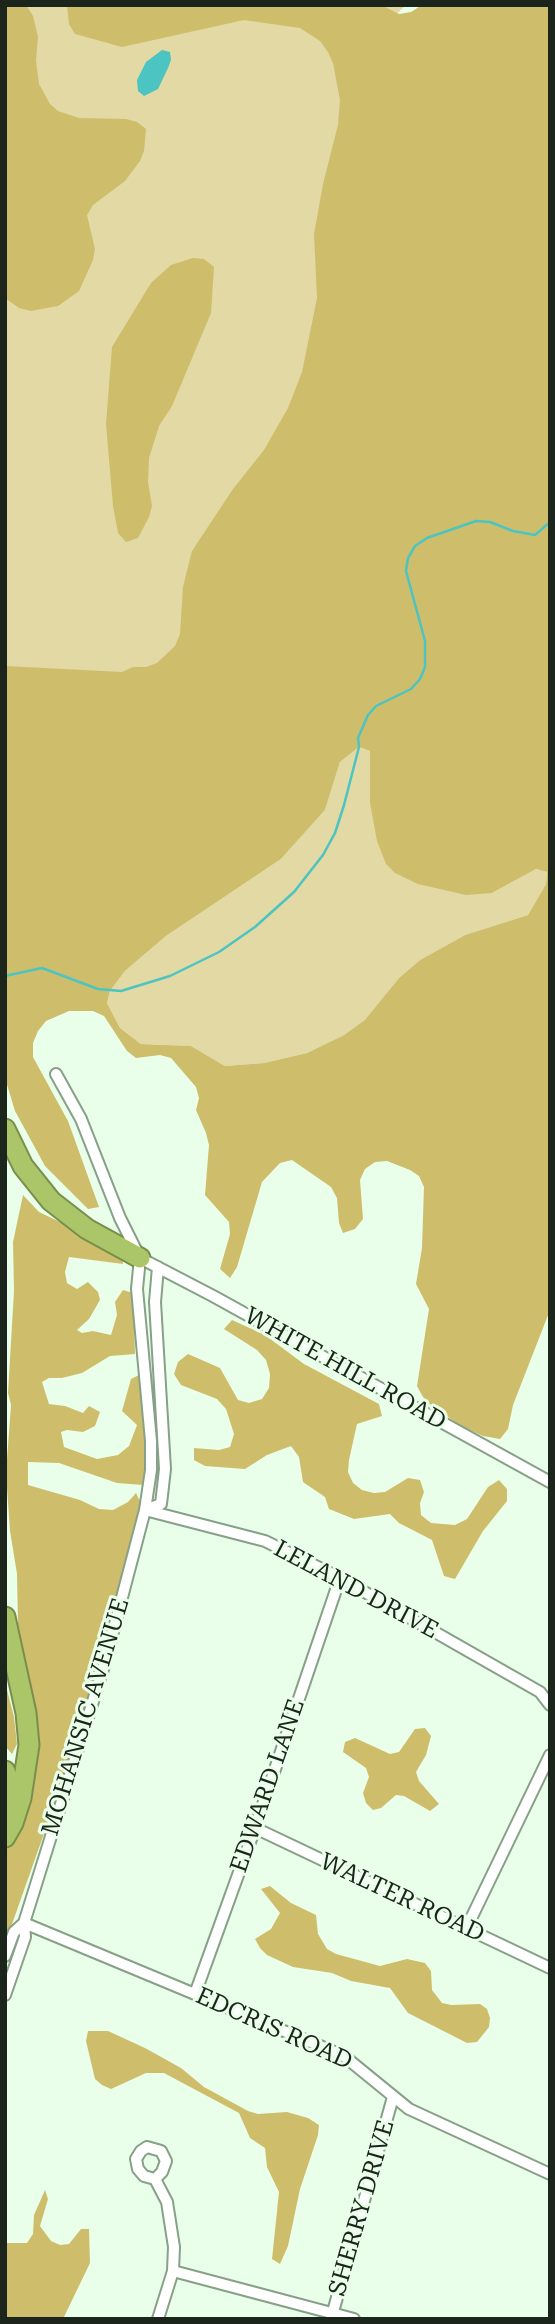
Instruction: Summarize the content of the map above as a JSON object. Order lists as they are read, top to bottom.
{
  "streets": {
    "street": [
      "WHITE HILL ROAD",
      "LELAND DRIVE",
      "MOHANSIC AVENUE",
      "EDWARD LANE",
      "WALTER ROAD",
      "EDCRIS ROAD",
      "SHERRY DRIVE"
    ]
  },
  "crossings": [
    ["WHITE HILL ROAD", "MOHANSIC AVENUE"],
    ["LELAND DRIVE", "MOHANSIC AVENUE"],
    ["LELAND DRIVE", "EDWARD LANE"],
    ["MOHANSIC AVENUE", "EDCRIS ROAD"],
    ["EDWARD LANE", "WALTER ROAD"],
    ["EDWARD LANE", "EDCRIS ROAD"],
    ["EDCRIS ROAD", "SHERRY DRIVE"]
  ]
}
